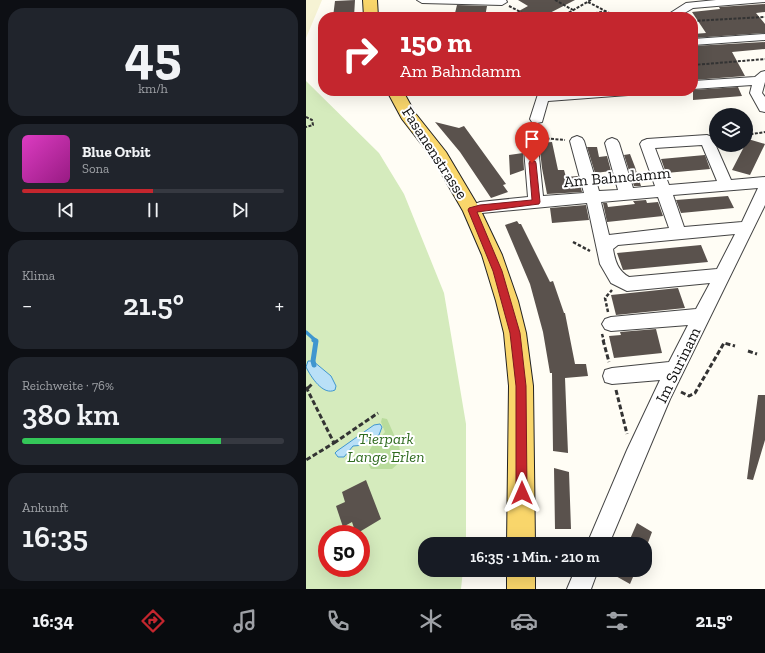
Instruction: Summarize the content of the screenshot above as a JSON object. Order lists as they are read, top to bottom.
{
  "streets": {
    "main road": ["Fasanenstrasse"],
    "street": ["Am Bahndamm", "Im Surinam"]
  },
  "crossings": [
    ["Fasanenstrasse", "Am Bahndamm"]
  ],
  "parks": ["Tierpark Lange Erlen"],
  "page": {
    "tile": [
      ["45", "km/h"],
      "Klima",
      ["Reichweite · 76%", "380 km"],
      ["Ankunft", "16:35"]
    ],
    "turn": ["150 m", "Am Bahndamm"],
    "song": ["Blue Orbit", "Sona"],
    "heat": ["−", "21.5°", "+"],
    "limit": "50",
    "trip": "16:35 · 1 Min. · 210 m",
    "tabs": ["16:34", "21.5°"]
  }
}
